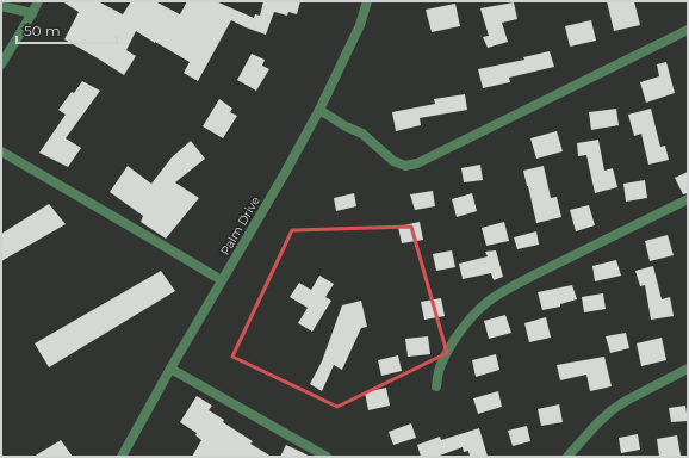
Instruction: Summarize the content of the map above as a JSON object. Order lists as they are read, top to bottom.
{
  "streets": {
    "street": ["Palm Drive"]
  },
  "scale_bar": "50 m"
}
